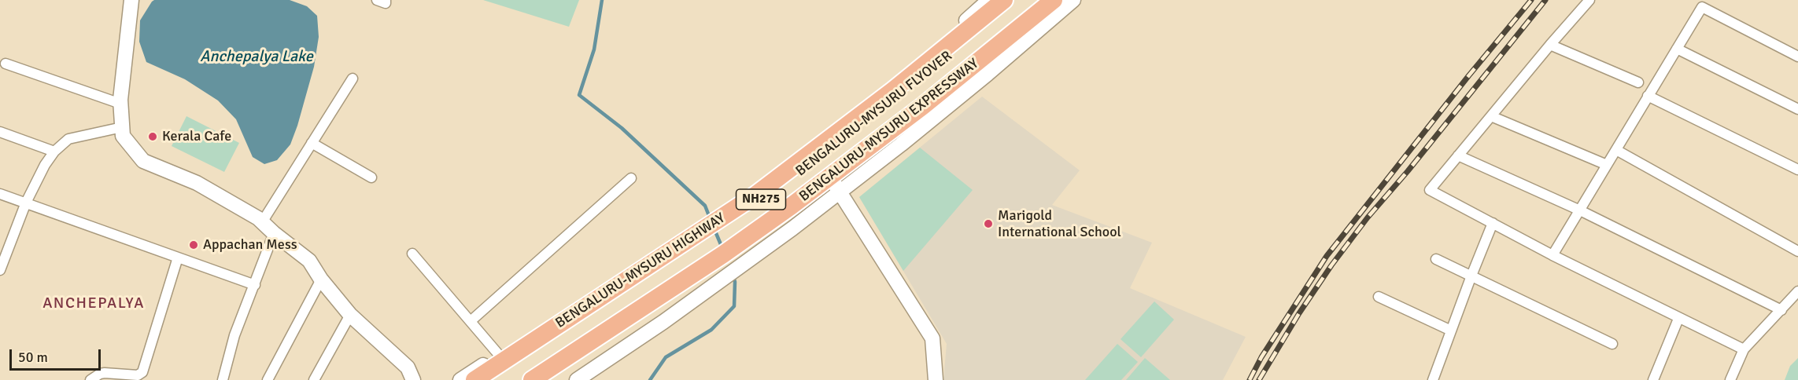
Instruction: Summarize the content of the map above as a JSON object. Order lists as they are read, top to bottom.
{
  "streets": {
    "highway": [
      "BENGALURU-MYSURU FLYOVER",
      "BENGALURU-MYSURU EXPRESSWAY",
      "NH275",
      "BENGALURU-MYSURU HIGHWAY"
    ]
  },
  "crossings": [
    ["NH275", "BENGALURU-MYSURU HIGHWAY"]
  ],
  "districts": ["ANCHEPALYA"],
  "water": ["Anchepalya Lake"],
  "places": ["Kerala Cafe", "Marigold International School", "Appachan Mess"],
  "scale_bar": "50 m"
}
